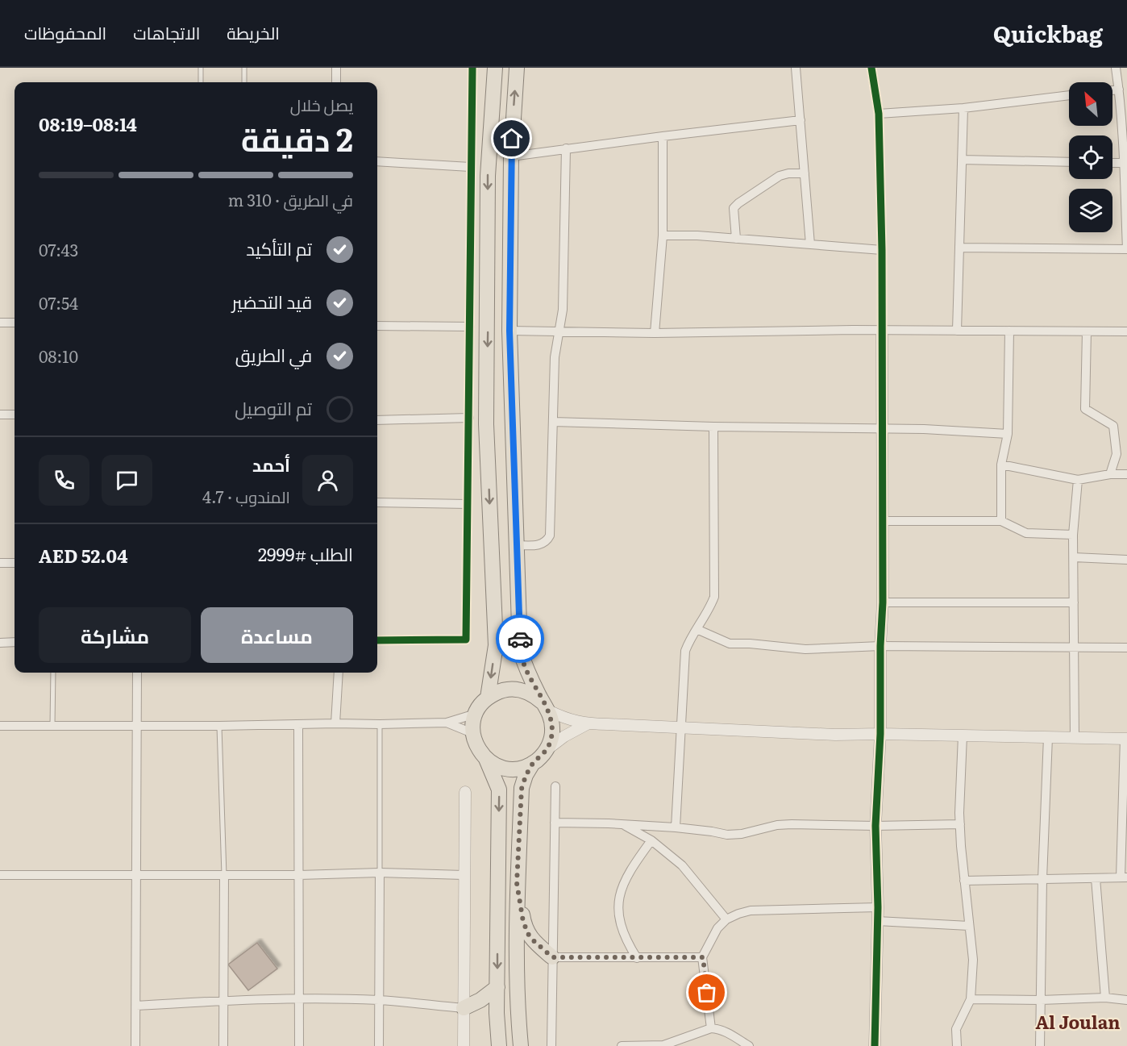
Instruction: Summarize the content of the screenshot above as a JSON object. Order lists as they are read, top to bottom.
{
  "districts": ["Al Joulan"],
  "north": "top left",
  "page": {
    "header": "Quickbag",
    "nav": ["الخريطة", "الاتجاهات", "المحفوظات"],
    "heading": ["2 دقيقة", "يصل خلال", "08:14–08:19"],
    "panel": [
      "أحمد",
      "المندوب · 4.7",
      "الطلب #2999",
      "AED 52.04"
    ],
    "bar": "في الطريق · 310 m",
    "list": [
      ["تم التأكيد", "07:43"],
      ["قيد التحضير", "07:54"],
      ["في الطريق", "08:10"],
      "تم التوصيل"
    ],
    "buttons": ["مساعدة", "مشاركة"]
  }
}
